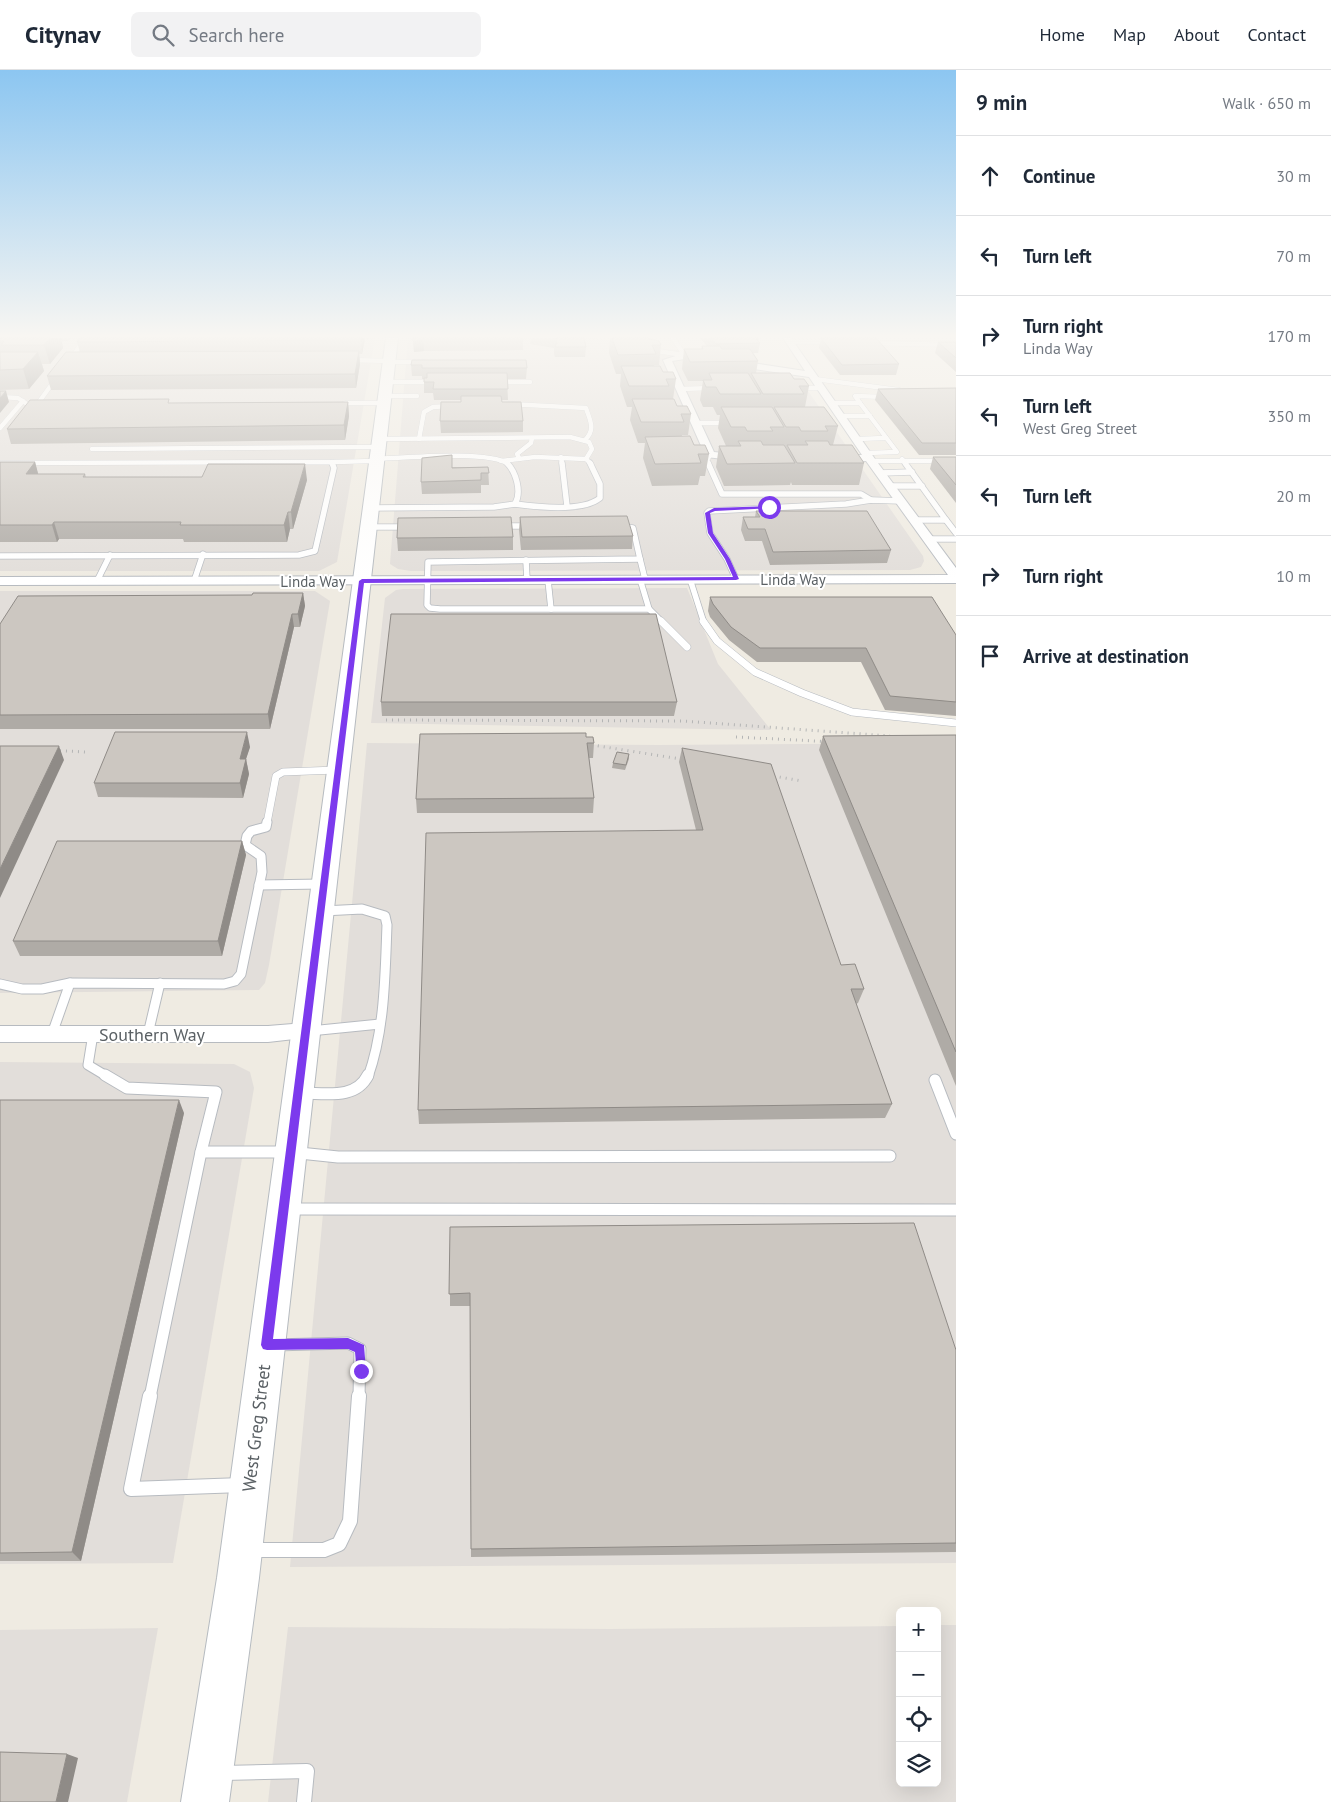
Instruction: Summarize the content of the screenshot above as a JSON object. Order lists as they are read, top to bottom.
{
  "streets": {
    "main road": ["West Greg Street"],
    "street": ["Linda Way", "Southern Way"]
  },
  "crossings": [
    ["Linda Way", "West Greg Street"],
    ["Southern Way", "West Greg Street"]
  ],
  "page": {
    "header": "Citynav",
    "search": "Search here",
    "nav": [
      "Home",
      "Map",
      "About",
      "Contact"
    ],
    "heading": ["9 min", "Walk · 650 m"],
    "list": [
      ["Continue", "30 m"],
      ["Turn left", "70 m"],
      ["Turn right", "Linda Way", "170 m"],
      ["Turn left", "West Greg Street", "350 m"],
      ["Turn left", "20 m"],
      ["Turn right", "10 m"],
      "Arrive at destination"
    ],
    "map_buttons": ["+", "−"]
  }
}
